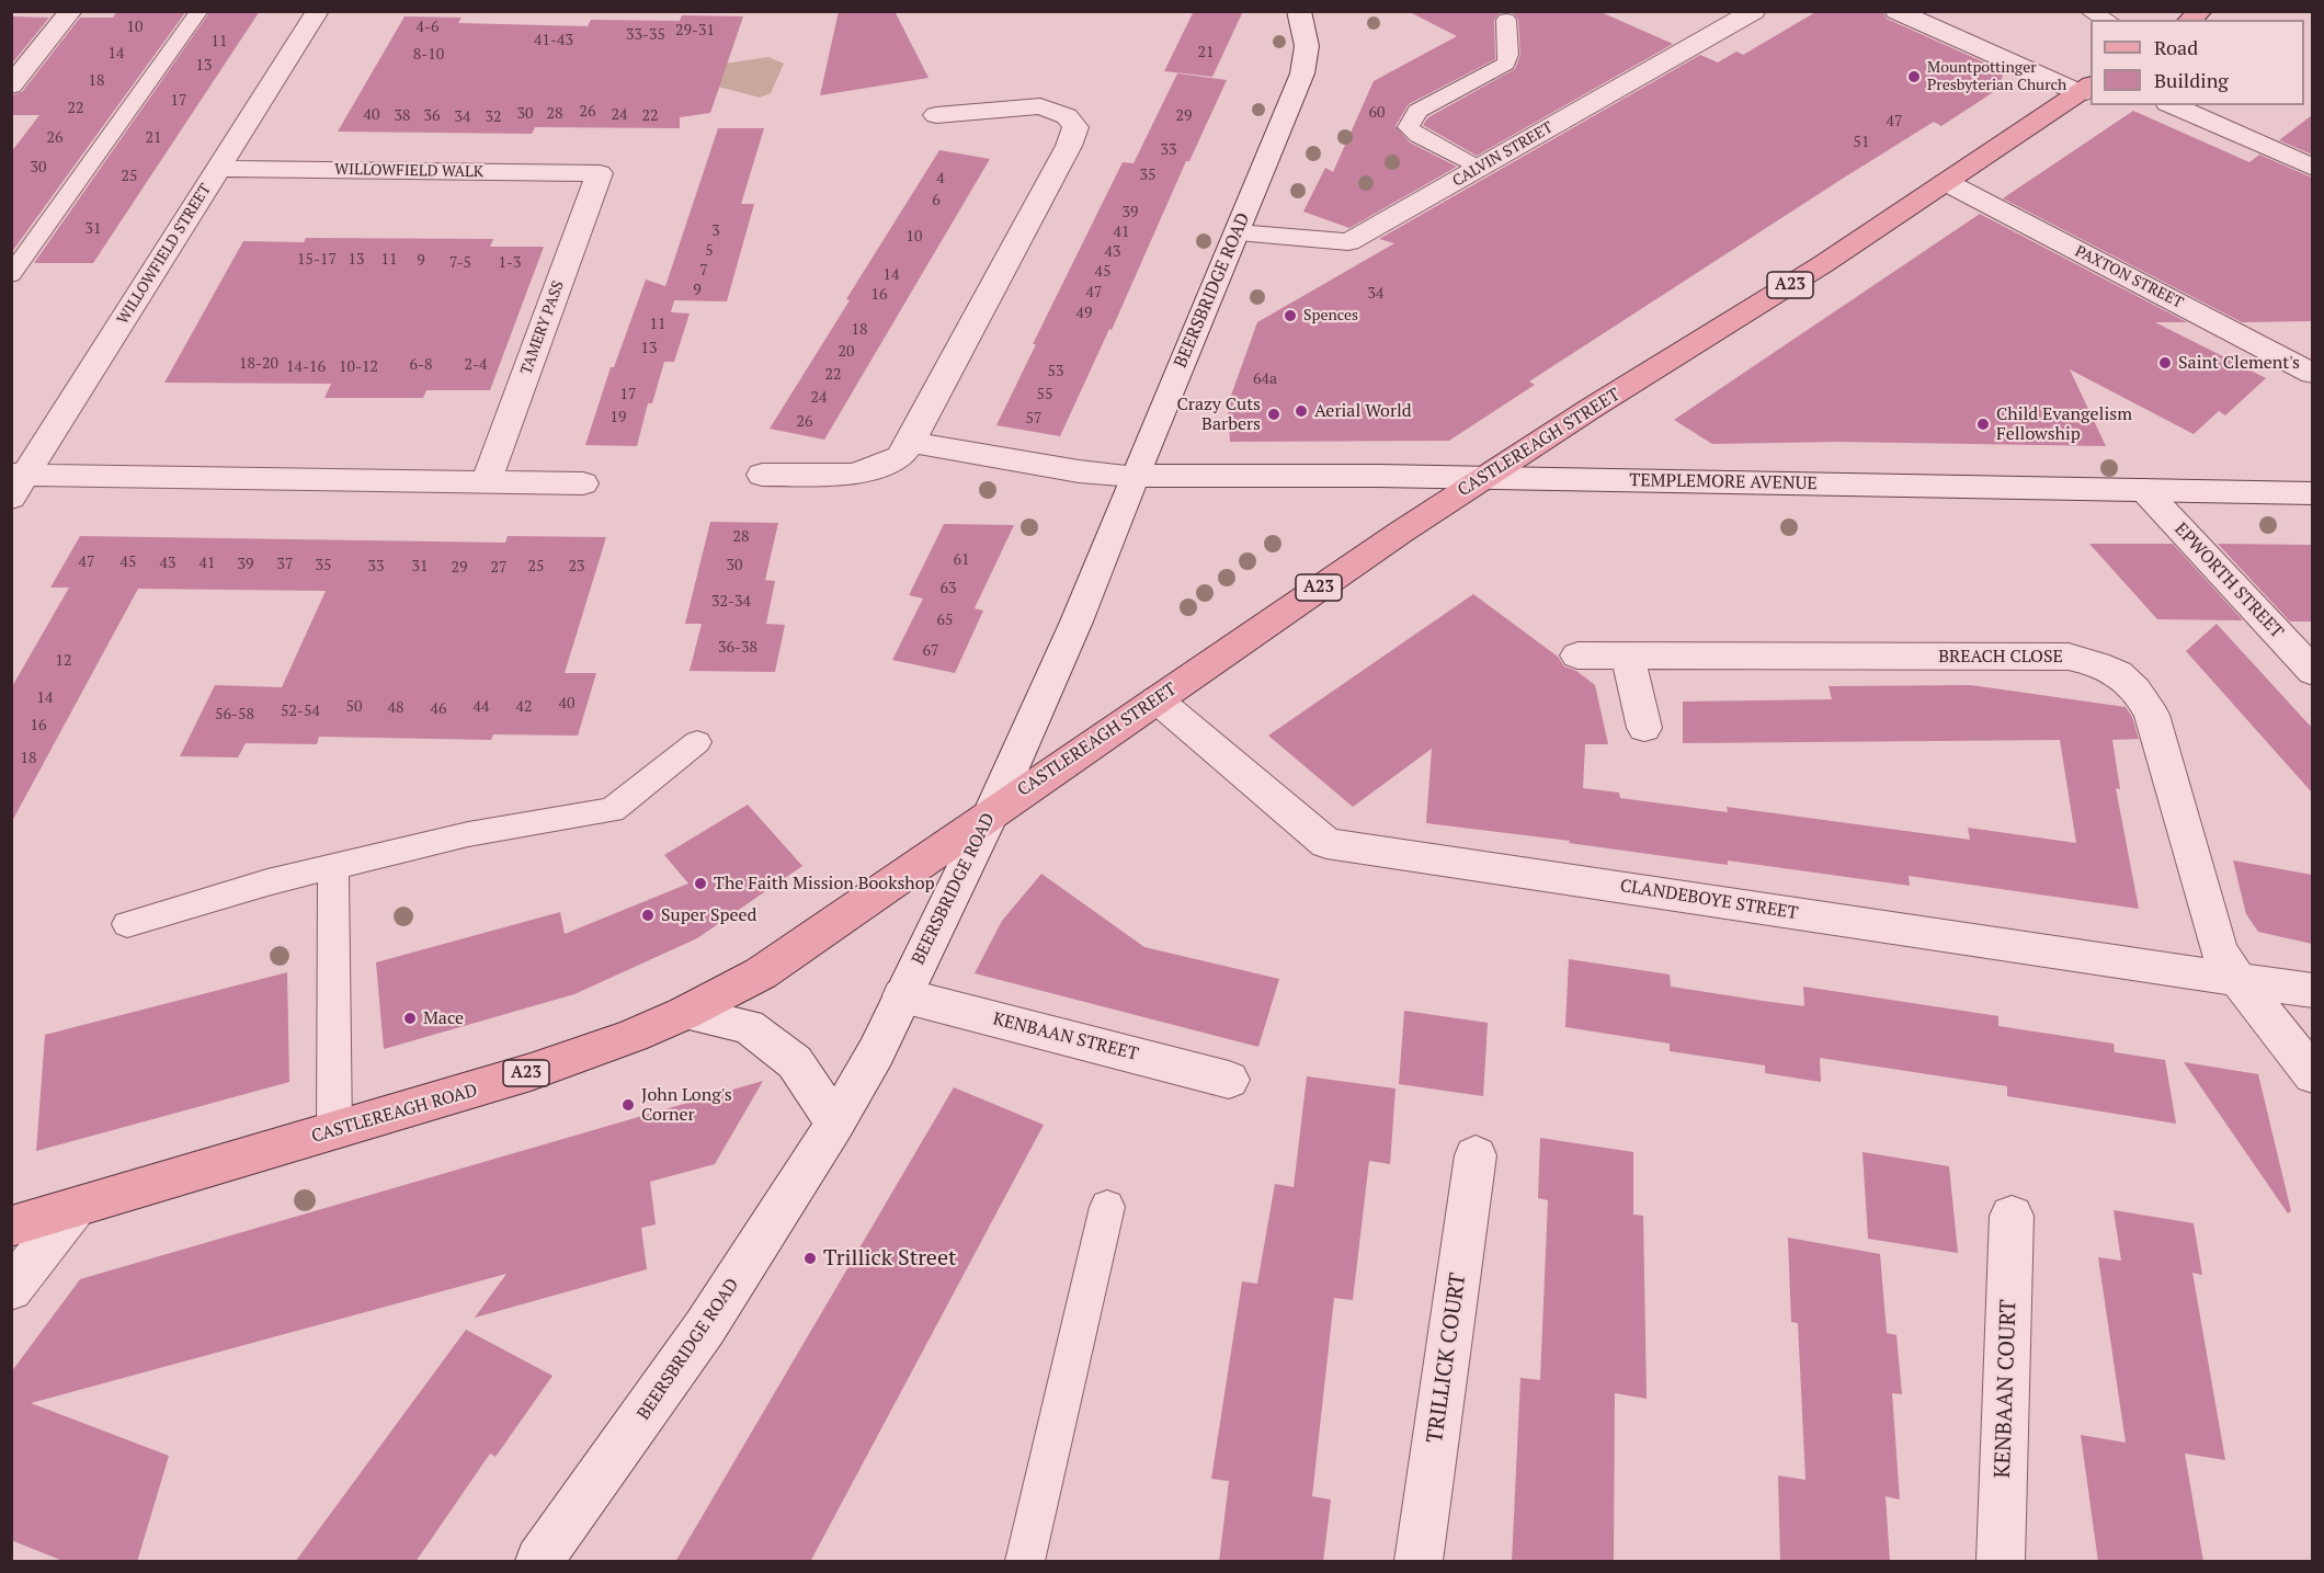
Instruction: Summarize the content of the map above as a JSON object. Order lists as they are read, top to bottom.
{
  "streets": {
    "main road": ["A23", "CASTLEREAGH STREET", "CASTLEREAGH ROAD"],
    "street": [
      "CALVIN STREET",
      "WILLOWFIELD WALK",
      "WILLOWFIELD STREET",
      "PAXTON STREET",
      "BEERSBRIDGE ROAD",
      "TAMERY PASS",
      "TEMPLEMORE AVENUE",
      "EPWORTH STREET",
      "BREACH CLOSE",
      "CLANDEBOYE STREET",
      "KENBAAN STREET",
      "TRILLICK COURT",
      "KENBAAN COURT"
    ]
  },
  "crossings": [
    ["CALVIN STREET", "BEERSBRIDGE ROAD"],
    ["WILLOWFIELD WALK", "WILLOWFIELD STREET"],
    ["WILLOWFIELD WALK", "TAMERY PASS"],
    ["PAXTON STREET", "CASTLEREAGH STREET"],
    ["BEERSBRIDGE ROAD", "CASTLEREAGH STREET"],
    ["BEERSBRIDGE ROAD", "TEMPLEMORE AVENUE"],
    ["BEERSBRIDGE ROAD", "KENBAAN STREET"],
    ["BEERSBRIDGE ROAD", "CASTLEREAGH ROAD"],
    ["CASTLEREAGH STREET", "TEMPLEMORE AVENUE"],
    ["CASTLEREAGH STREET", "CLANDEBOYE STREET"],
    ["CASTLEREAGH STREET", "CASTLEREAGH ROAD"],
    ["TEMPLEMORE AVENUE", "EPWORTH STREET"],
    ["BREACH CLOSE", "CLANDEBOYE STREET"]
  ],
  "places": [
    "Mountpottinger Presbyterian Church",
    "Spences",
    "Saint Clement's",
    "Aerial World",
    "Crazy Cuts Barbers",
    "Child Evangelism Fellowship",
    "The Faith Mission Bookshop",
    "Super Speed",
    "Mace",
    "John Long's Corner",
    "Trillick Street"
  ],
  "house_numbers": [
    "10",
    "4-6",
    "29-31",
    "33-35",
    "41-43",
    "11",
    "21",
    "14",
    "8-10",
    "13",
    "18",
    "17",
    "22",
    "26",
    "60",
    "30",
    "28",
    "40",
    "24",
    "38",
    "36",
    "22",
    "29",
    "34",
    "32",
    "47",
    "26",
    "21",
    "51",
    "33",
    "30",
    "35",
    "25",
    "4",
    "6",
    "39",
    "31",
    "3",
    "41",
    "10",
    "5",
    "43",
    "15-17",
    "13",
    "11",
    "9",
    "7-5",
    "1-3",
    "7",
    "45",
    "14",
    "9",
    "47",
    "34",
    "16",
    "49",
    "11",
    "18",
    "13",
    "20",
    "18-20",
    "6-8",
    "2-4",
    "14-16",
    "10-12",
    "53",
    "22",
    "64a",
    "17",
    "55",
    "24",
    "19",
    "57",
    "26",
    "28",
    "61",
    "47",
    "45",
    "43",
    "41",
    "39",
    "37",
    "35",
    "30",
    "33",
    "31",
    "25",
    "23",
    "29",
    "27",
    "63",
    "32-34",
    "65",
    "36-38",
    "67",
    "12",
    "14",
    "40",
    "50",
    "44",
    "42",
    "48",
    "46",
    "52-54",
    "56-58",
    "16",
    "18"
  ],
  "legend": ["Road", "Building"]
}
